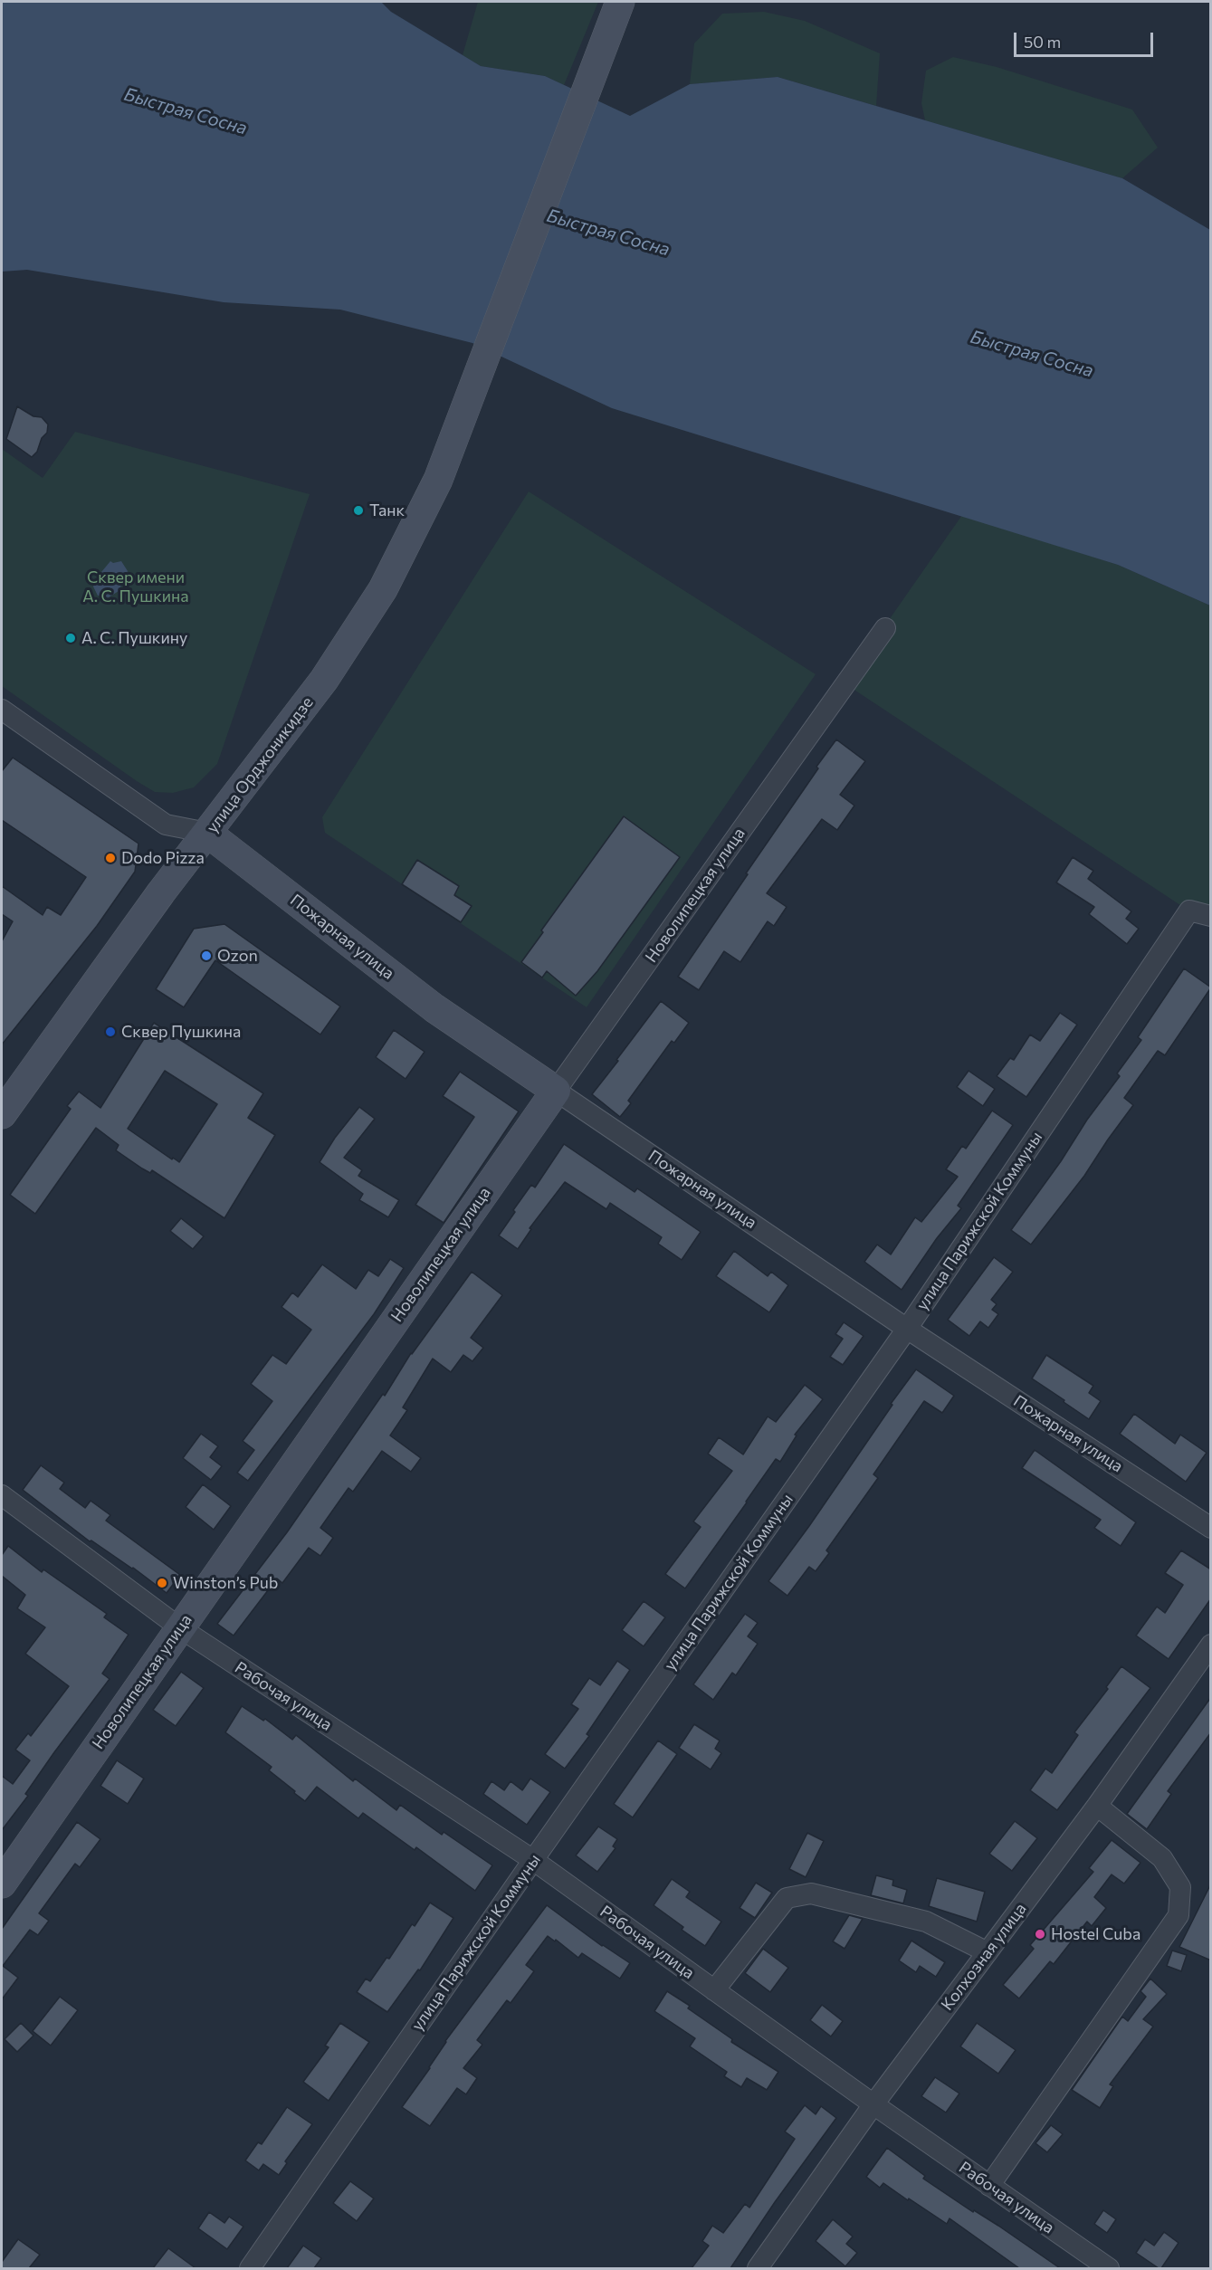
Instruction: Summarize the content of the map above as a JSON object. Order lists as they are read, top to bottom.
{
  "streets": {
    "street": [
      "улица Орджоникидзе",
      "Новолипецкая улица",
      "Пожарная улица",
      "улица Парижской Коммуны",
      "Рабочая улица",
      "Колхозная улица"
    ]
  },
  "crossings": [
    ["улица Орджоникидзе", "Пожарная улица"],
    ["Новолипецкая улица", "Пожарная улица"],
    ["Новолипецкая улица", "Рабочая улица"],
    ["Пожарная улица", "улица Парижской Коммуны"],
    ["улица Парижской Коммуны", "Рабочая улица"],
    ["Рабочая улица", "Колхозная улица"]
  ],
  "water": ["Быстрая Сосна"],
  "parks": ["Сквер имени А. С. Пушкина"],
  "places": [
    "Танк",
    "А. С. Пушкину",
    "Dodo Pizza",
    "Ozon",
    "Сквер Пушкина",
    "Winston’s Pub",
    "Hostel Cuba"
  ],
  "scale_bar": "50 m"
}
